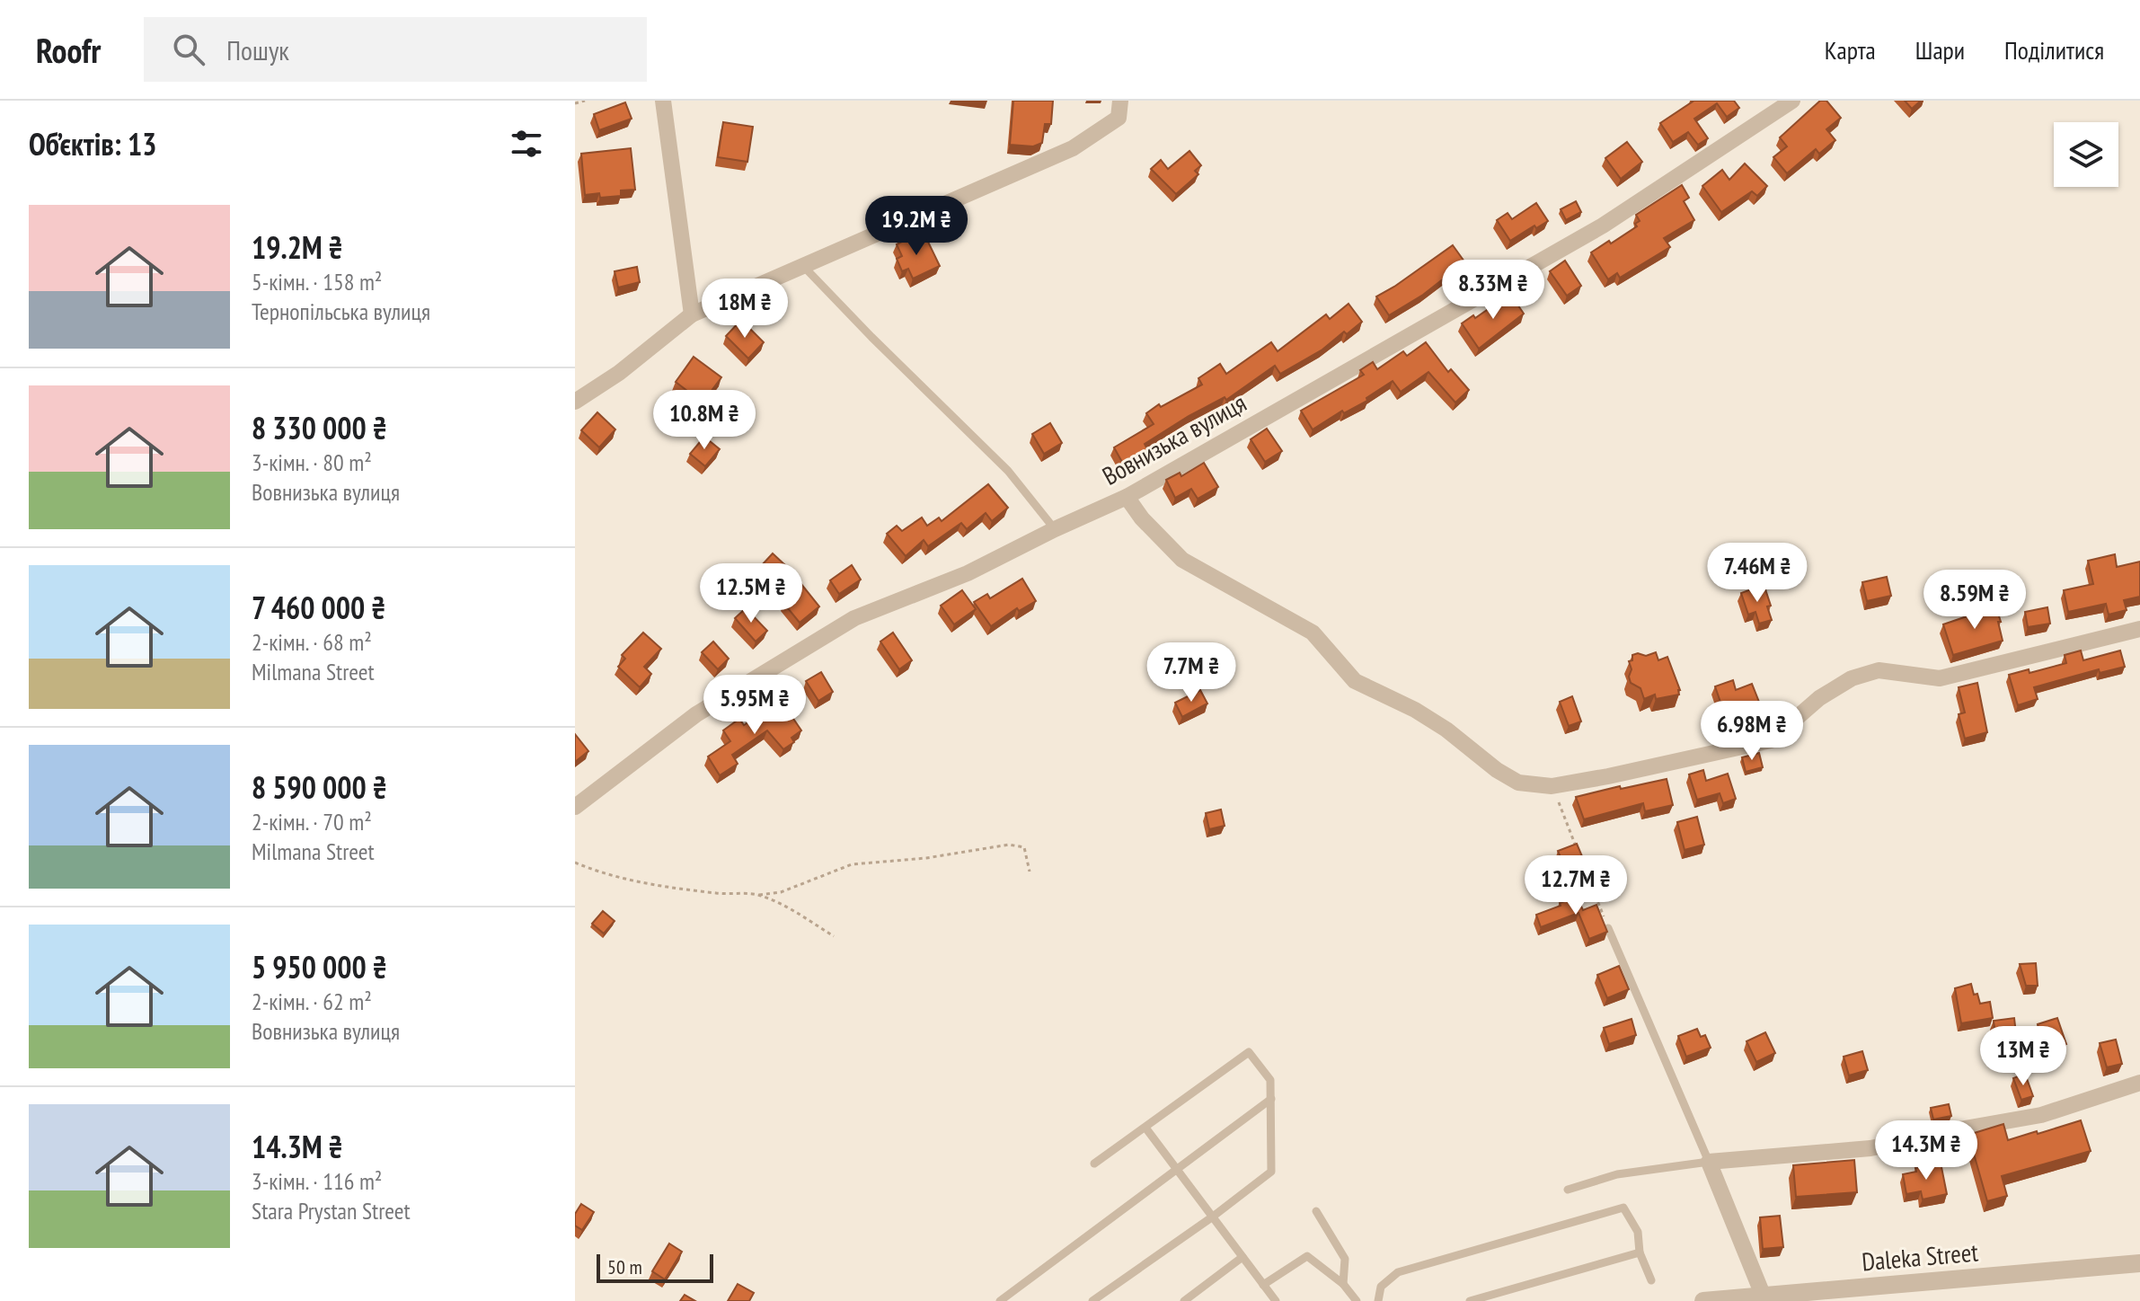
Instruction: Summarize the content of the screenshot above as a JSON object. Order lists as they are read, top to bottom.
{
  "streets": {
    "street": ["Вовнизька вулиця", "Daleka Street"]
  },
  "scale_bar": "50 m",
  "page": {
    "header": "Roofr",
    "search": "Пошук",
    "nav": ["Карта", "Шари", "Поділитися"],
    "heading": "Об’єктів: 13",
    "list": [
      {
        "name": "19.2M ₴",
        "note": "5-кімн. · 158 m² · Тернопільська вулиця"
      },
      {
        "name": "8 330 000 ₴",
        "note": "3-кімн. · 80 m² · Вовнизька вулиця"
      },
      {
        "name": "7 460 000 ₴",
        "note": "2-кімн. · 68 m² · Milmana Street"
      },
      {
        "name": "8 590 000 ₴",
        "note": "2-кімн. · 70 m² · Milmana Street"
      },
      {
        "name": "5 950 000 ₴",
        "note": "2-кімн. · 62 m² · Вовнизька вулиця"
      },
      {
        "name": "14.3M ₴",
        "note": "3-кімн. · 116 m² · Stara Prystan Street"
      }
    ],
    "price": [
      "19.2M ₴",
      "8.33M ₴",
      "18M ₴",
      "10.8M ₴",
      "7.46M ₴",
      "12.5M ₴",
      "8.59M ₴",
      "7.7M ₴",
      "5.95M ₴",
      "6.98M ₴",
      "12.7M ₴",
      "13M ₴",
      "14.3M ₴"
    ],
    "scale": "50 m"
  }
}
